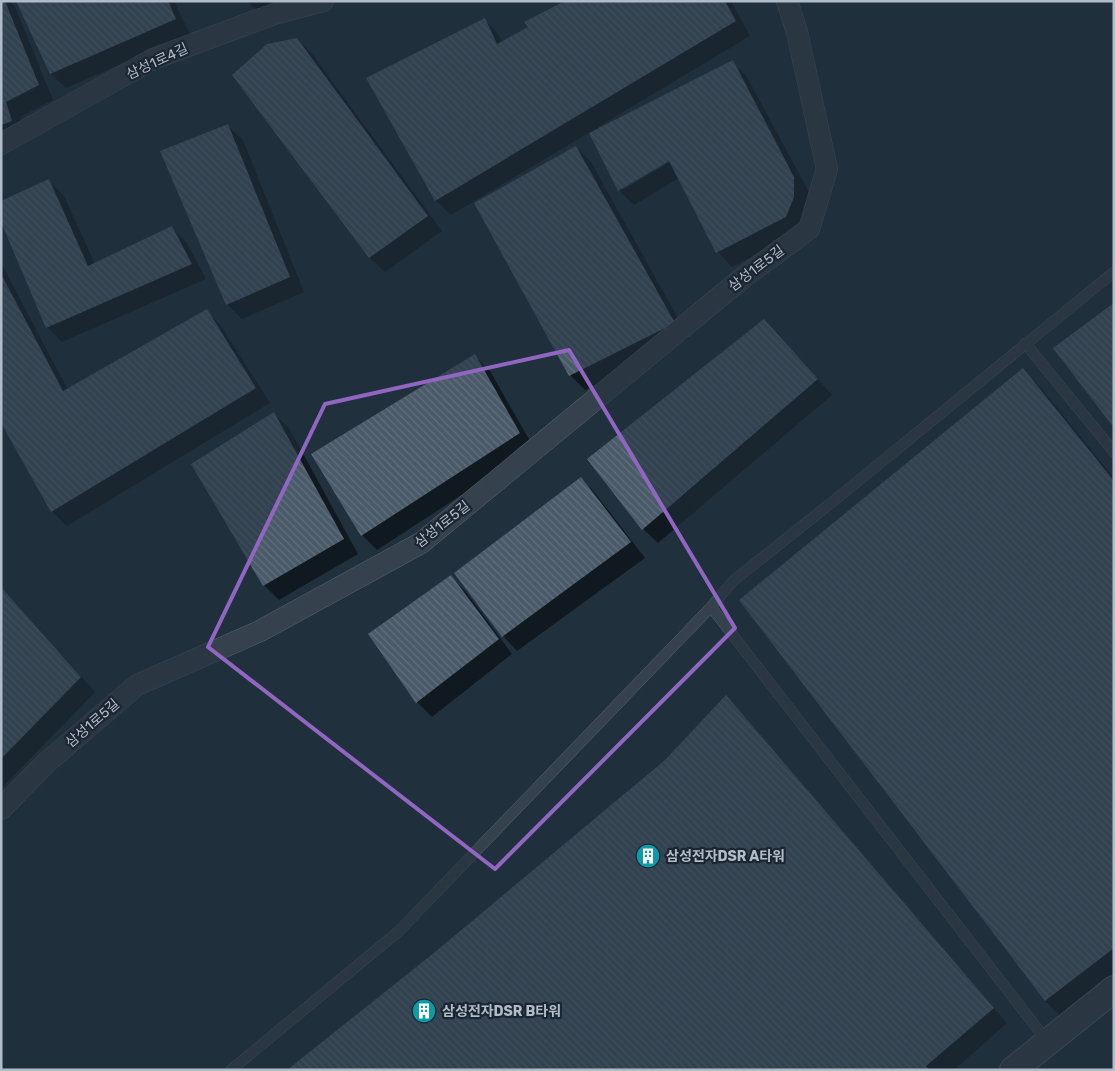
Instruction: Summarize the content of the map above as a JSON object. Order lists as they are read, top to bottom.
{
  "streets": {
    "street": ["삼성1로4길", "삼성1로5길"]
  },
  "places": {
    "building": ["삼성전자DSR A타워", "삼성전자DSR B타워"]
  }
}
